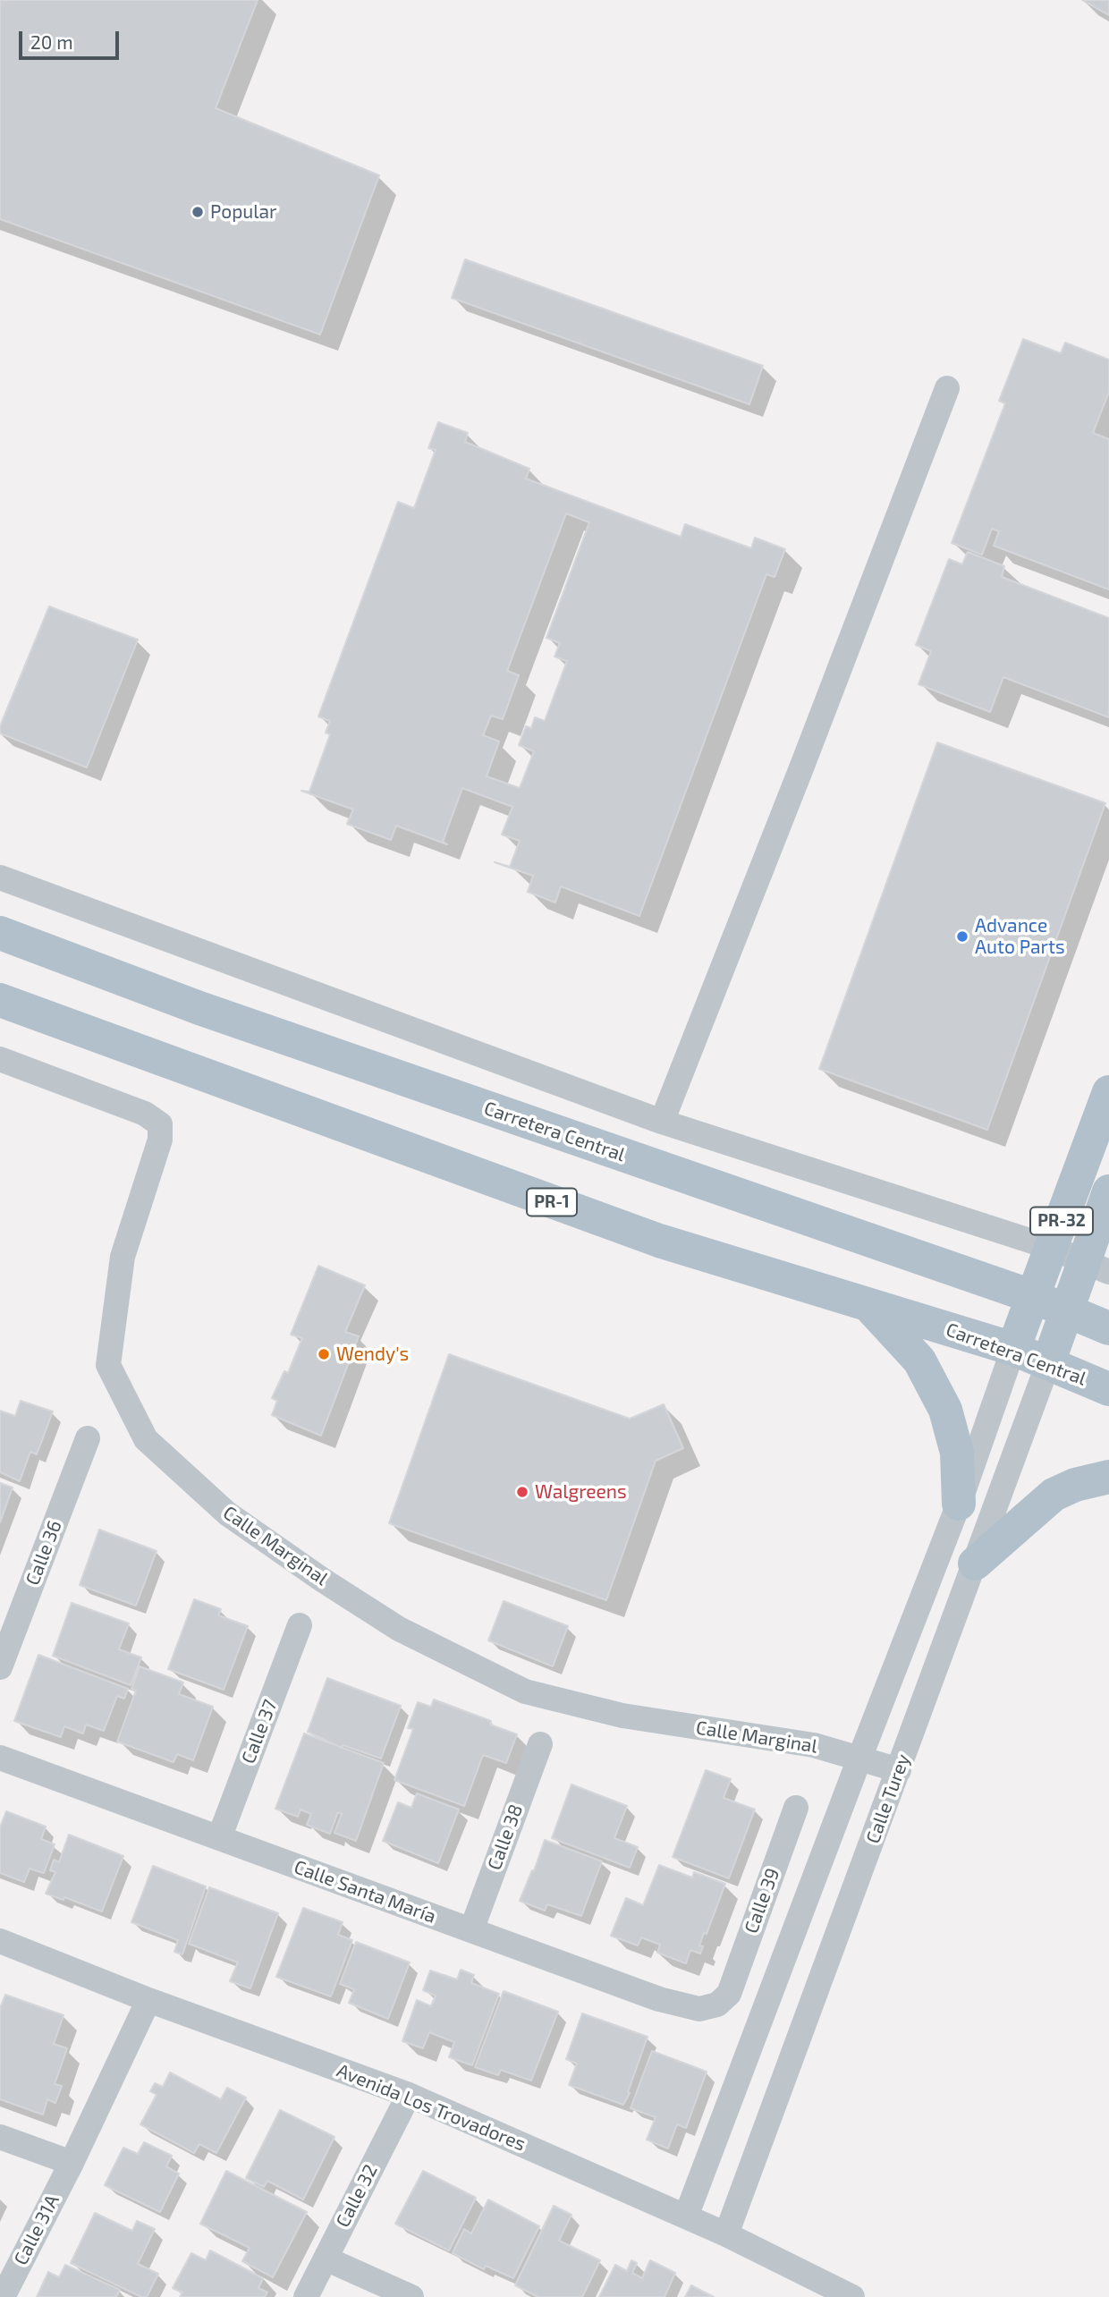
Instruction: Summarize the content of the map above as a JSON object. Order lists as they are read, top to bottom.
{
  "streets": {
    "main road": ["Carretera Central", "PR-1", "PR-32"],
    "street": [
      "Calle Marginal",
      "Calle 36",
      "Calle 37",
      "Calle Turey",
      "Calle 38",
      "Calle Santa María",
      "Calle 39",
      "Avenida Los Trovadores",
      "Calle 32",
      "Calle 31A"
    ]
  },
  "crossings": [
    ["Carretera Central", "PR-32"],
    ["Carretera Central", "Calle Turey"],
    ["Calle Marginal", "Calle Turey"],
    ["Calle 37", "Calle Santa María"],
    ["Calle Turey", "Avenida Los Trovadores"],
    ["Calle 38", "Calle Santa María"],
    ["Calle Santa María", "Calle 39"],
    ["Avenida Los Trovadores", "Calle 32"],
    ["Avenida Los Trovadores", "Calle 31A"]
  ],
  "places": [
    "Popular",
    "Advance Auto Parts",
    "Wendy's",
    "Walgreens"
  ],
  "scale_bar": "20 m"
}
